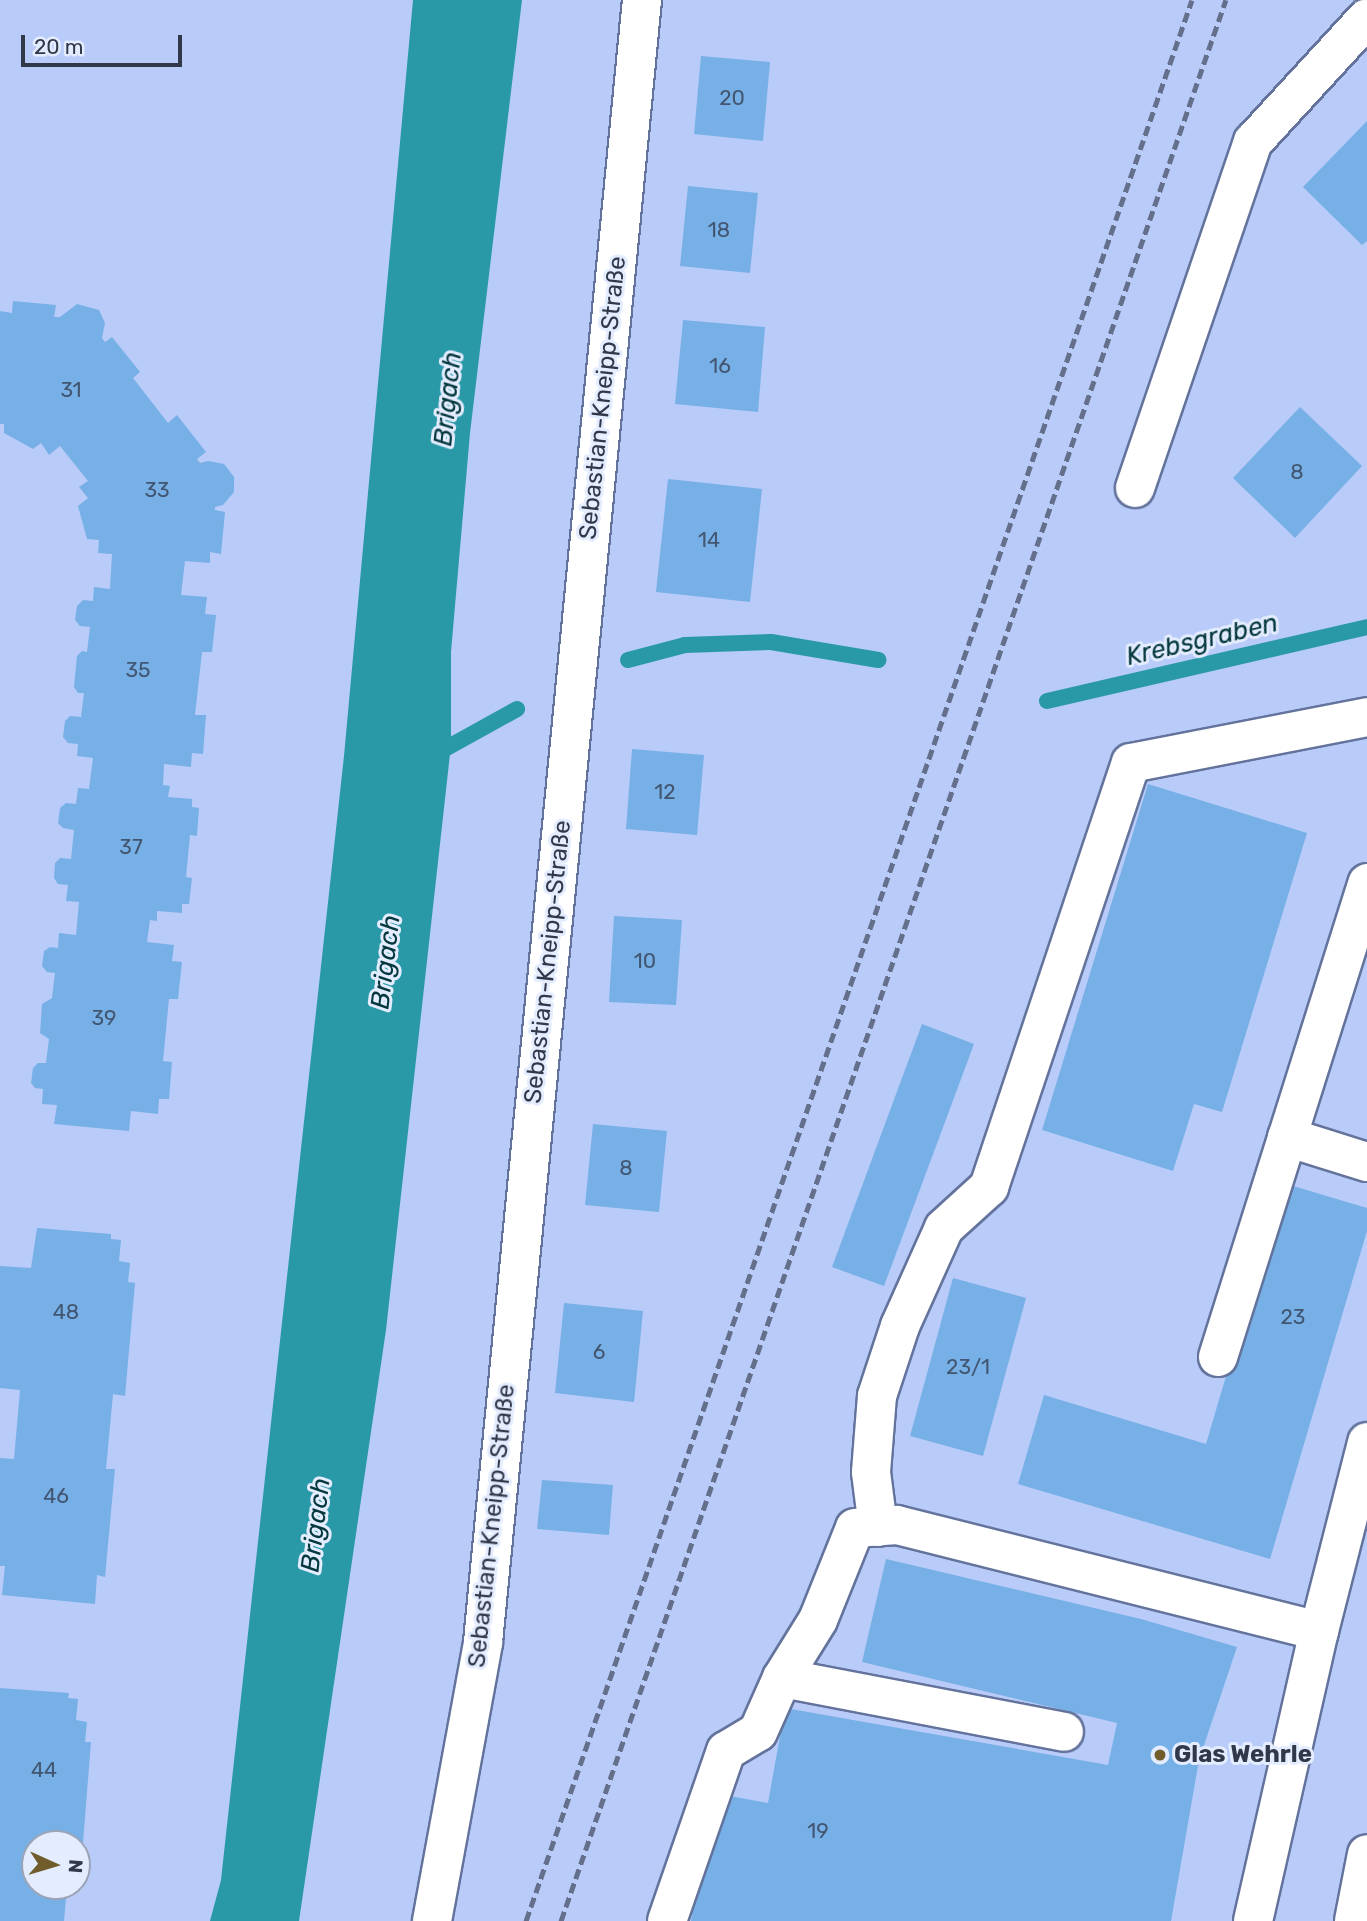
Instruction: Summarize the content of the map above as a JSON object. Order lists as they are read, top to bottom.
{
  "streets": {
    "street": ["Sebastian-Kneipp-Straße"]
  },
  "water": ["Brigach", "Krebsgraben"],
  "places": ["Glas Wehrle"],
  "house_numbers": [
    "20",
    "18",
    "16",
    "31",
    "8",
    "33",
    "14",
    "35",
    "12",
    "37",
    "10",
    "39",
    "8",
    "48",
    "23",
    "6",
    "23/1",
    "46",
    "44",
    "19"
  ],
  "scale_bar": "20 m",
  "north": "right"
}
